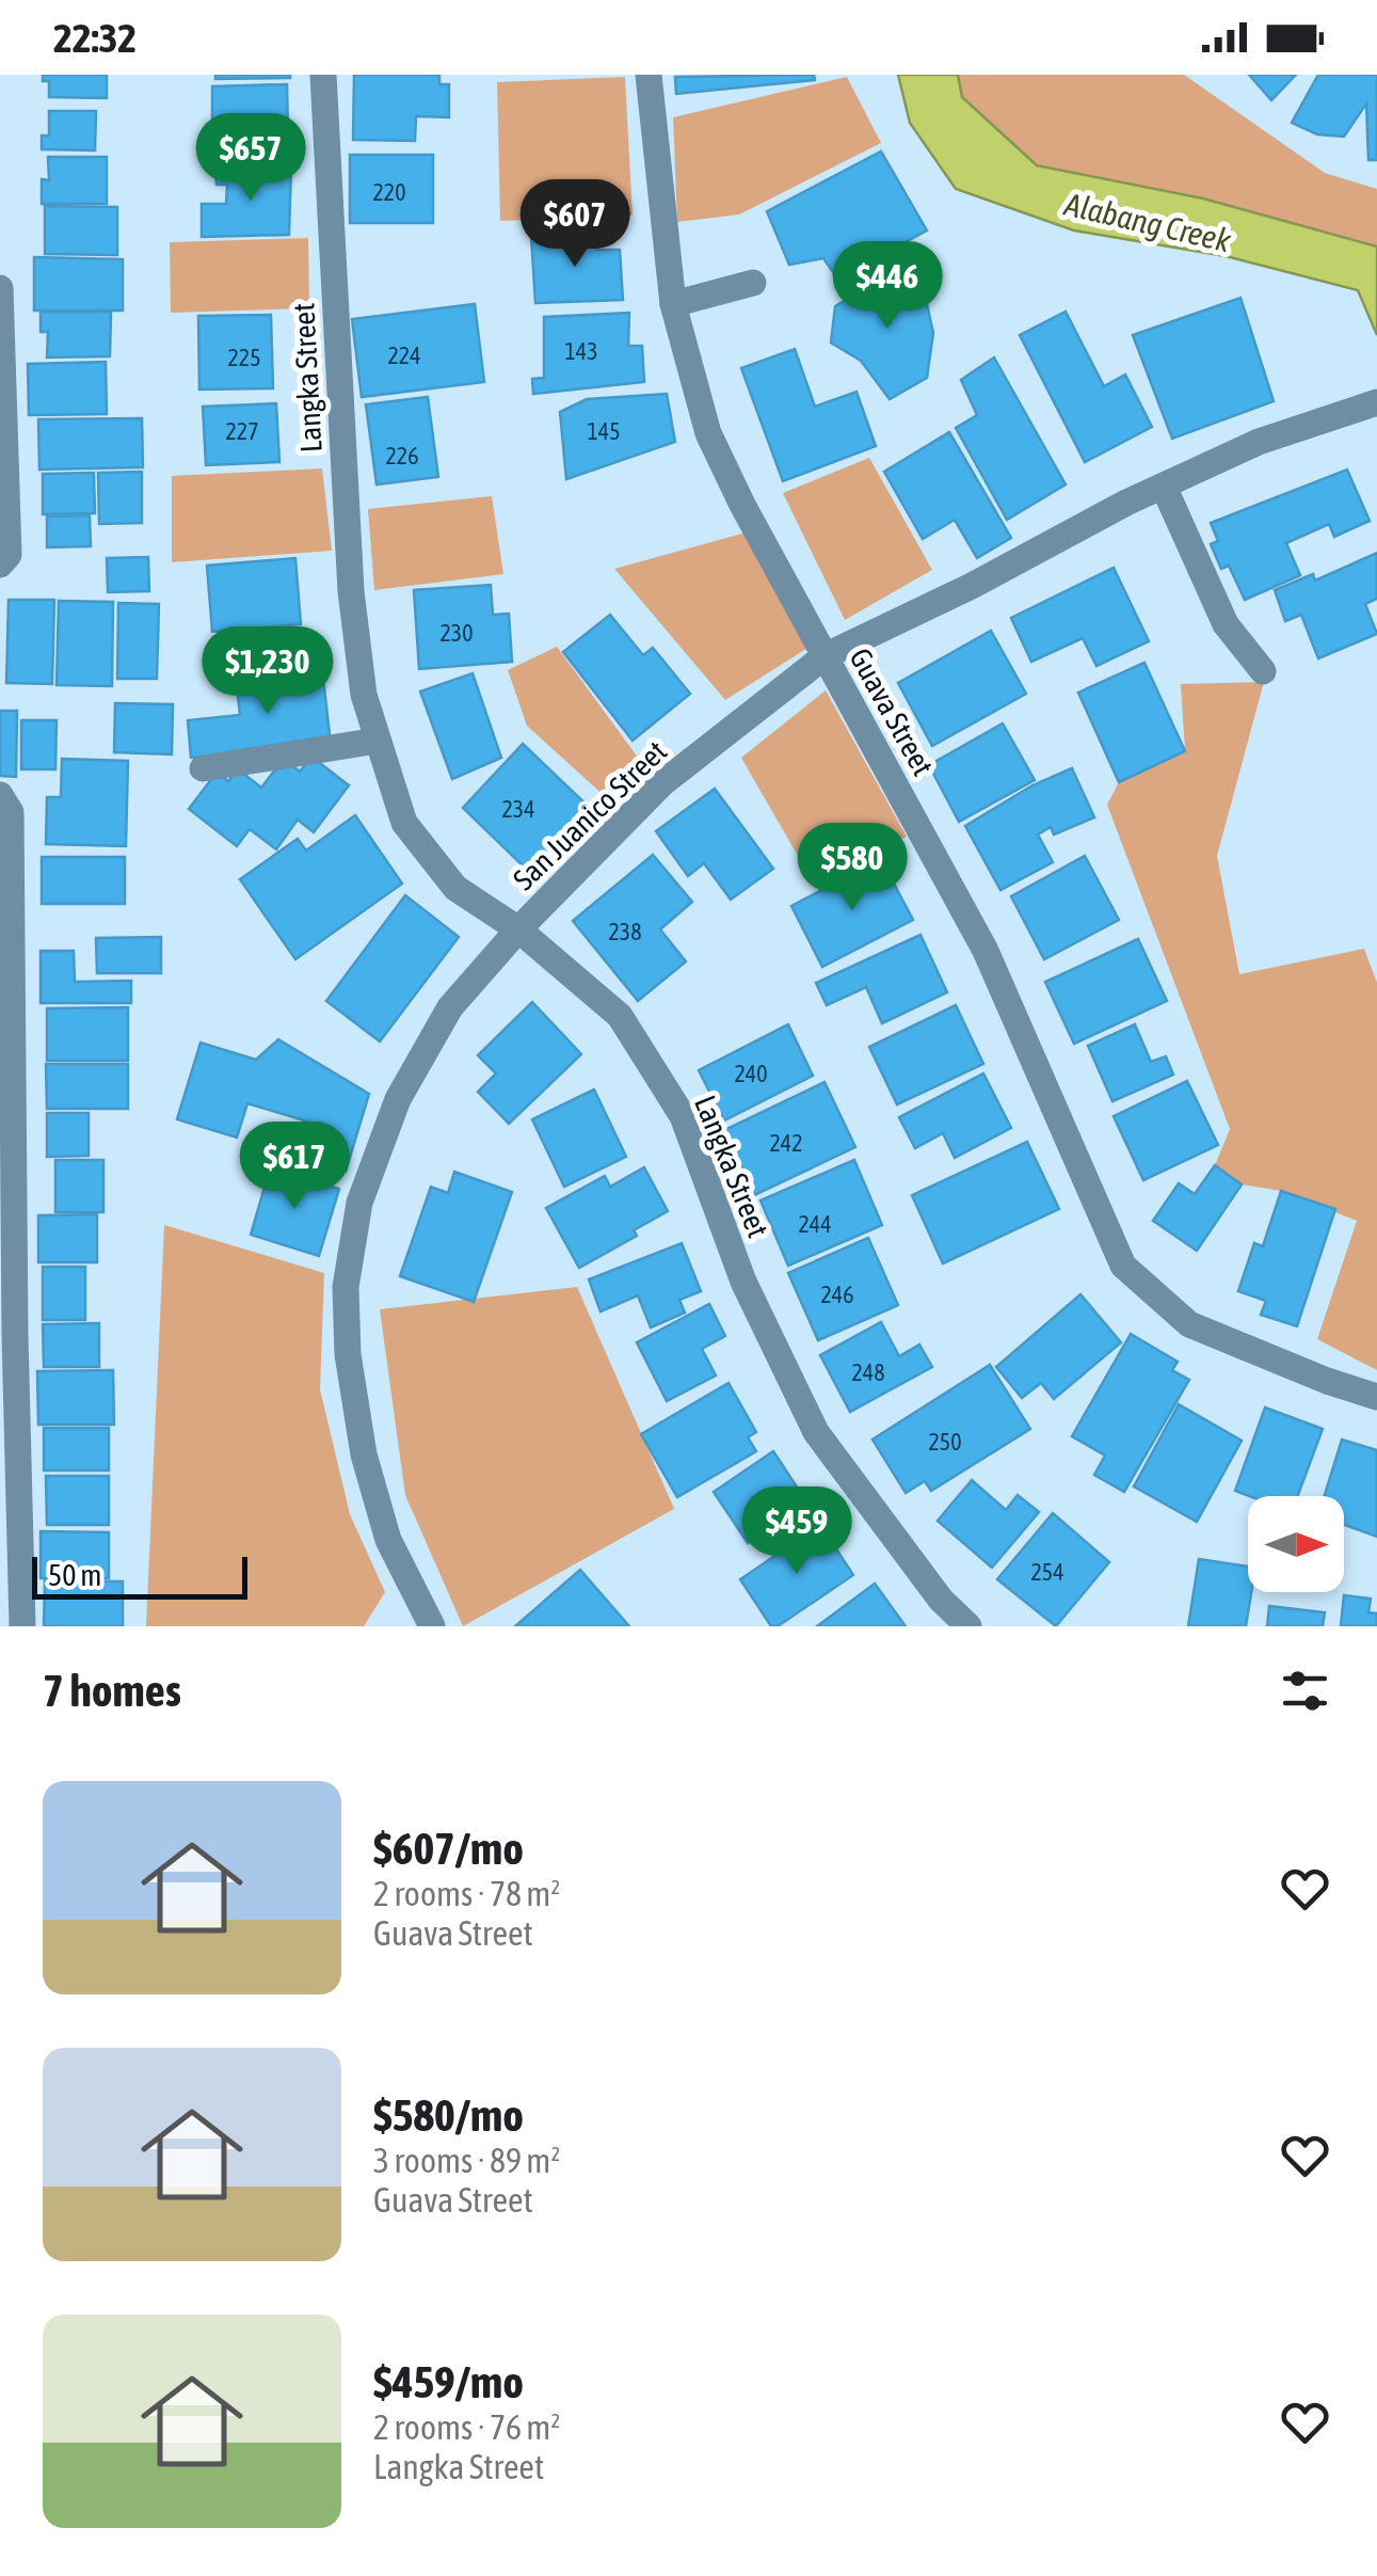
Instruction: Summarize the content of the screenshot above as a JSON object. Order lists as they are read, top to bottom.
{
  "streets": {
    "street": ["Langka Street", "Guava Street", "San Juanico Street"]
  },
  "crossings": [
    ["Langka Street", "San Juanico Street"],
    ["Guava Street", "San Juanico Street"]
  ],
  "water": ["Alabang Creek"],
  "house_numbers": [
    "220",
    "143",
    "224",
    "225",
    "227",
    "145",
    "226",
    "230",
    "234",
    "238",
    "240",
    "242",
    "244",
    "246",
    "248",
    "250",
    "254"
  ],
  "scale_bar": "50 m",
  "north": "right",
  "page": {
    "status": "22:32",
    "price": [
      "$657",
      "$607",
      "$446",
      "$1,230",
      "$580",
      "$617",
      "$459"
    ],
    "scale": "50 m",
    "heading": "7 homes",
    "list": [
      {
        "name": "$607/mo",
        "note": "2 rooms · 78 m² · Guava Street"
      },
      {
        "name": "$580/mo",
        "note": "3 rooms · 89 m² · Guava Street"
      },
      {
        "name": "$459/mo",
        "note": "2 rooms · 76 m² · Langka Street"
      }
    ]
  }
}
